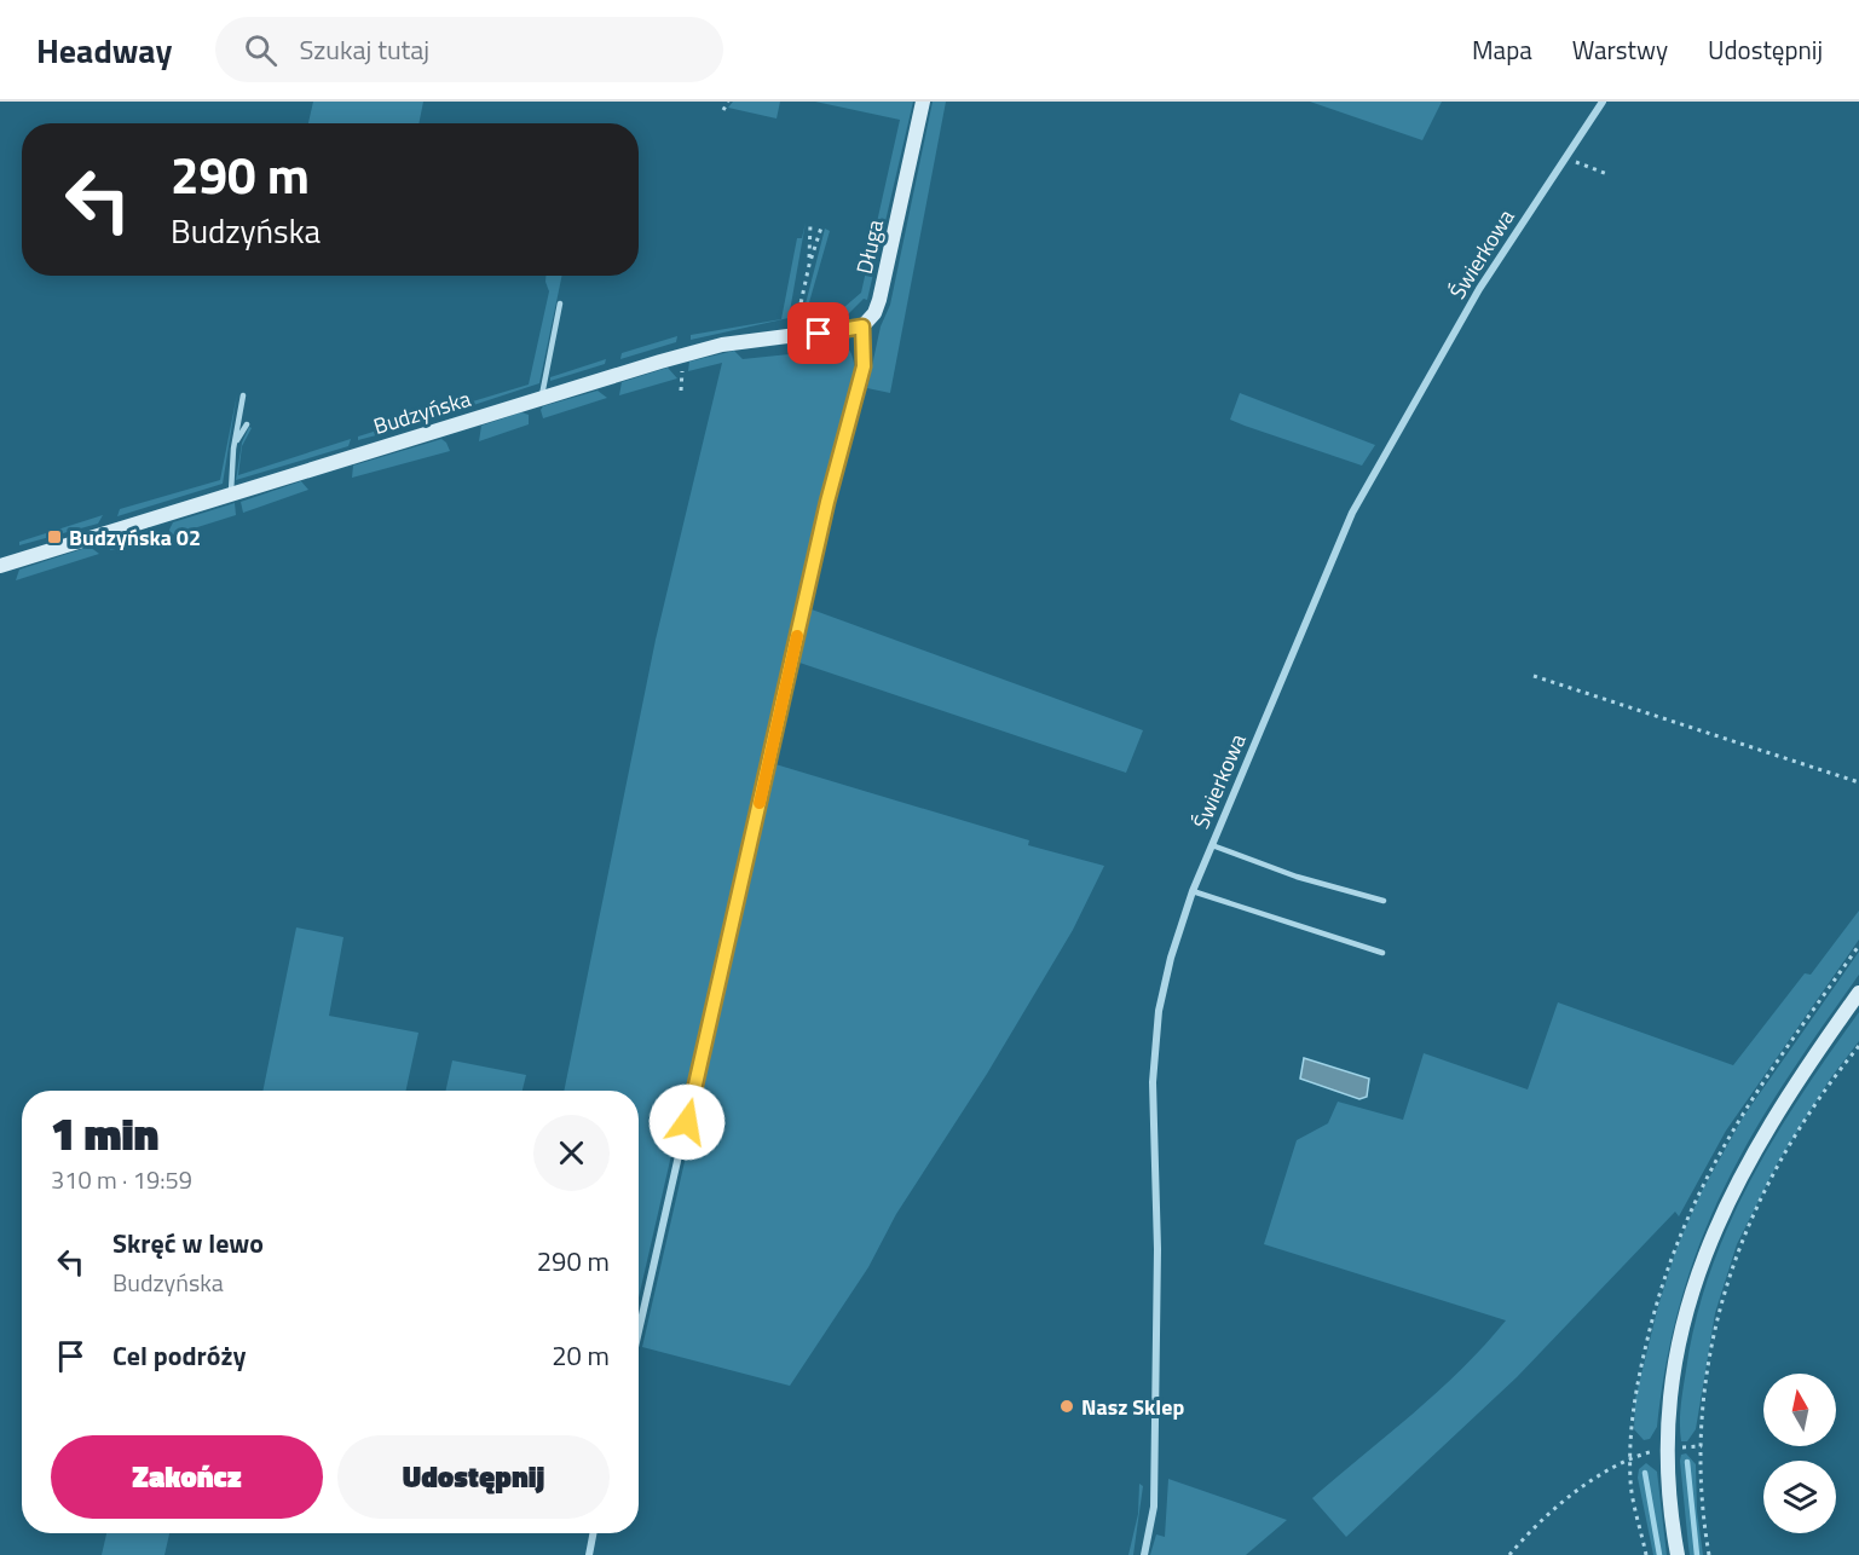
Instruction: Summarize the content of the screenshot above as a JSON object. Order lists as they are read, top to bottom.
{
  "streets": {
    "street": ["Długa", "Świerkowa", "Budzyńska"]
  },
  "crossings": [
    ["Długa", "Budzyńska"]
  ],
  "places": {
    "transit": ["Budzyńska 02"],
    "other": ["Nasz Sklep"]
  },
  "north": "top",
  "page": {
    "header": "Headway",
    "search": "Szukaj tutaj",
    "nav": ["Mapa", "Warstwy", "Udostępnij"],
    "turn": ["290 m", "Budzyńska"],
    "heading": ["1 min", "310 m · 19:59"],
    "list": [
      {
        "name": "Skręć w lewo",
        "note": "Budzyńska",
        "value": "290 m"
      },
      {
        "name": "Cel podróży",
        "value": "20 m"
      }
    ],
    "buttons": ["Zakończ", "Udostępnij"]
  }
}
